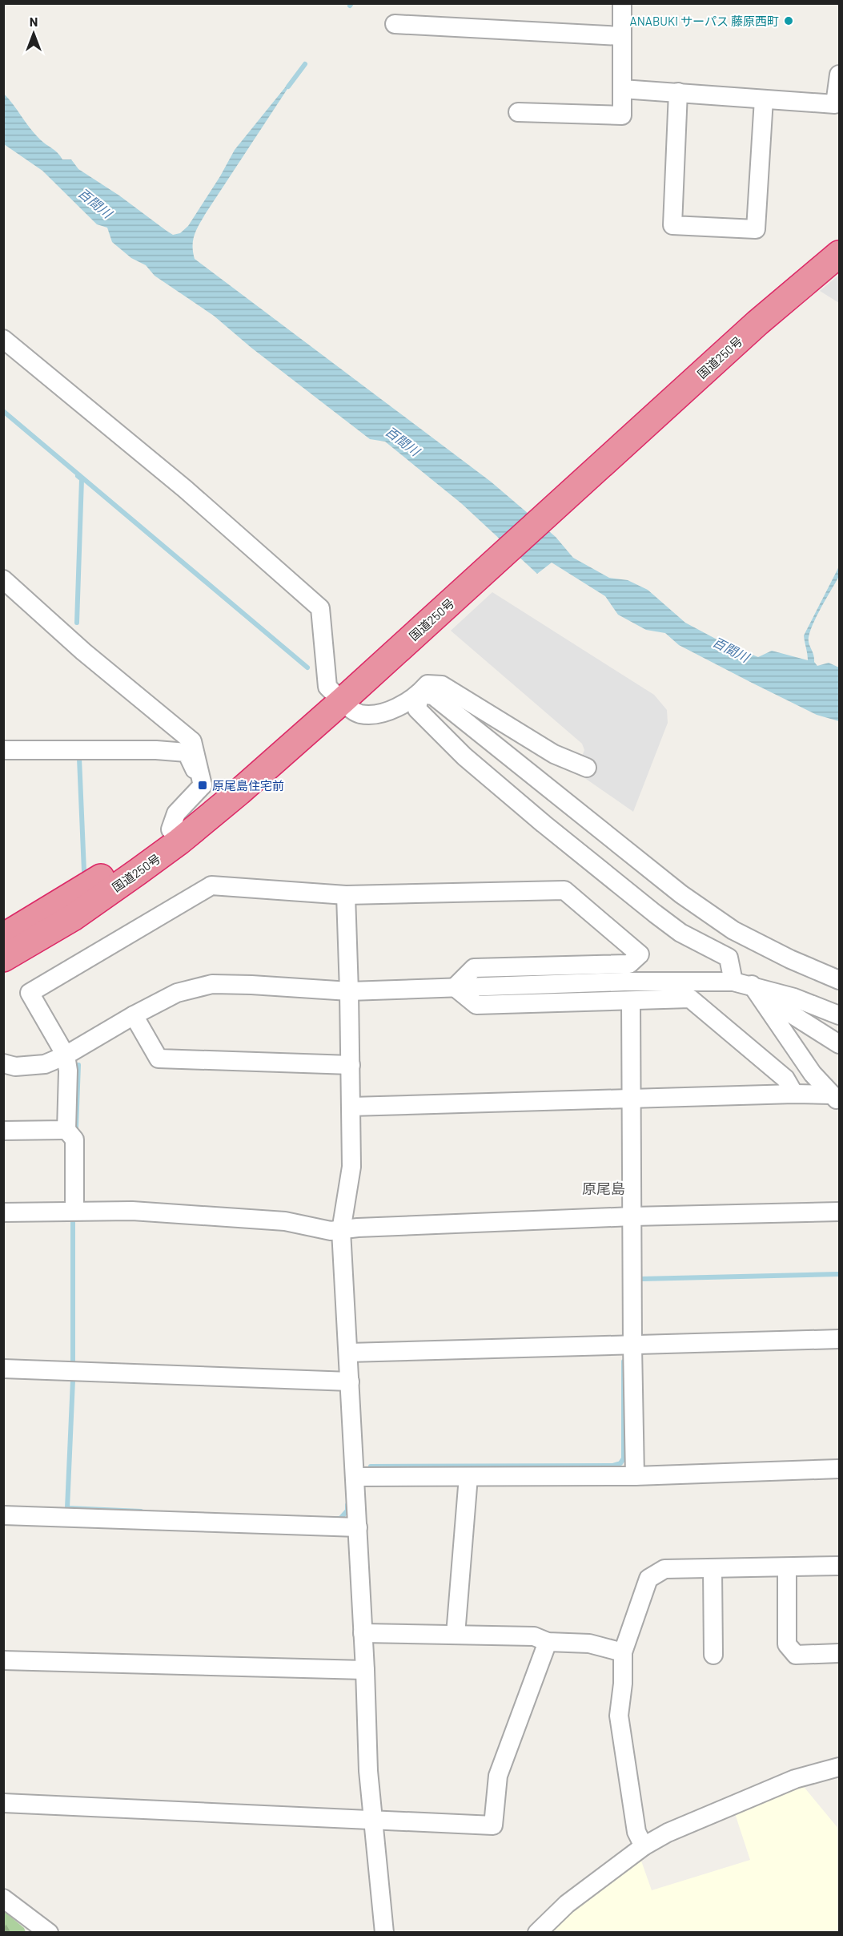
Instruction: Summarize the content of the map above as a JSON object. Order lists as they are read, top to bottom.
{
  "streets": {
    "highway": ["国道250号"]
  },
  "districts": ["原尾島"],
  "water": ["百間川"],
  "places": {
    "other": ["ANABUKI サーパス 藤原西町"],
    "transit": ["原尾島住宅前"]
  },
  "north": "top"
}
